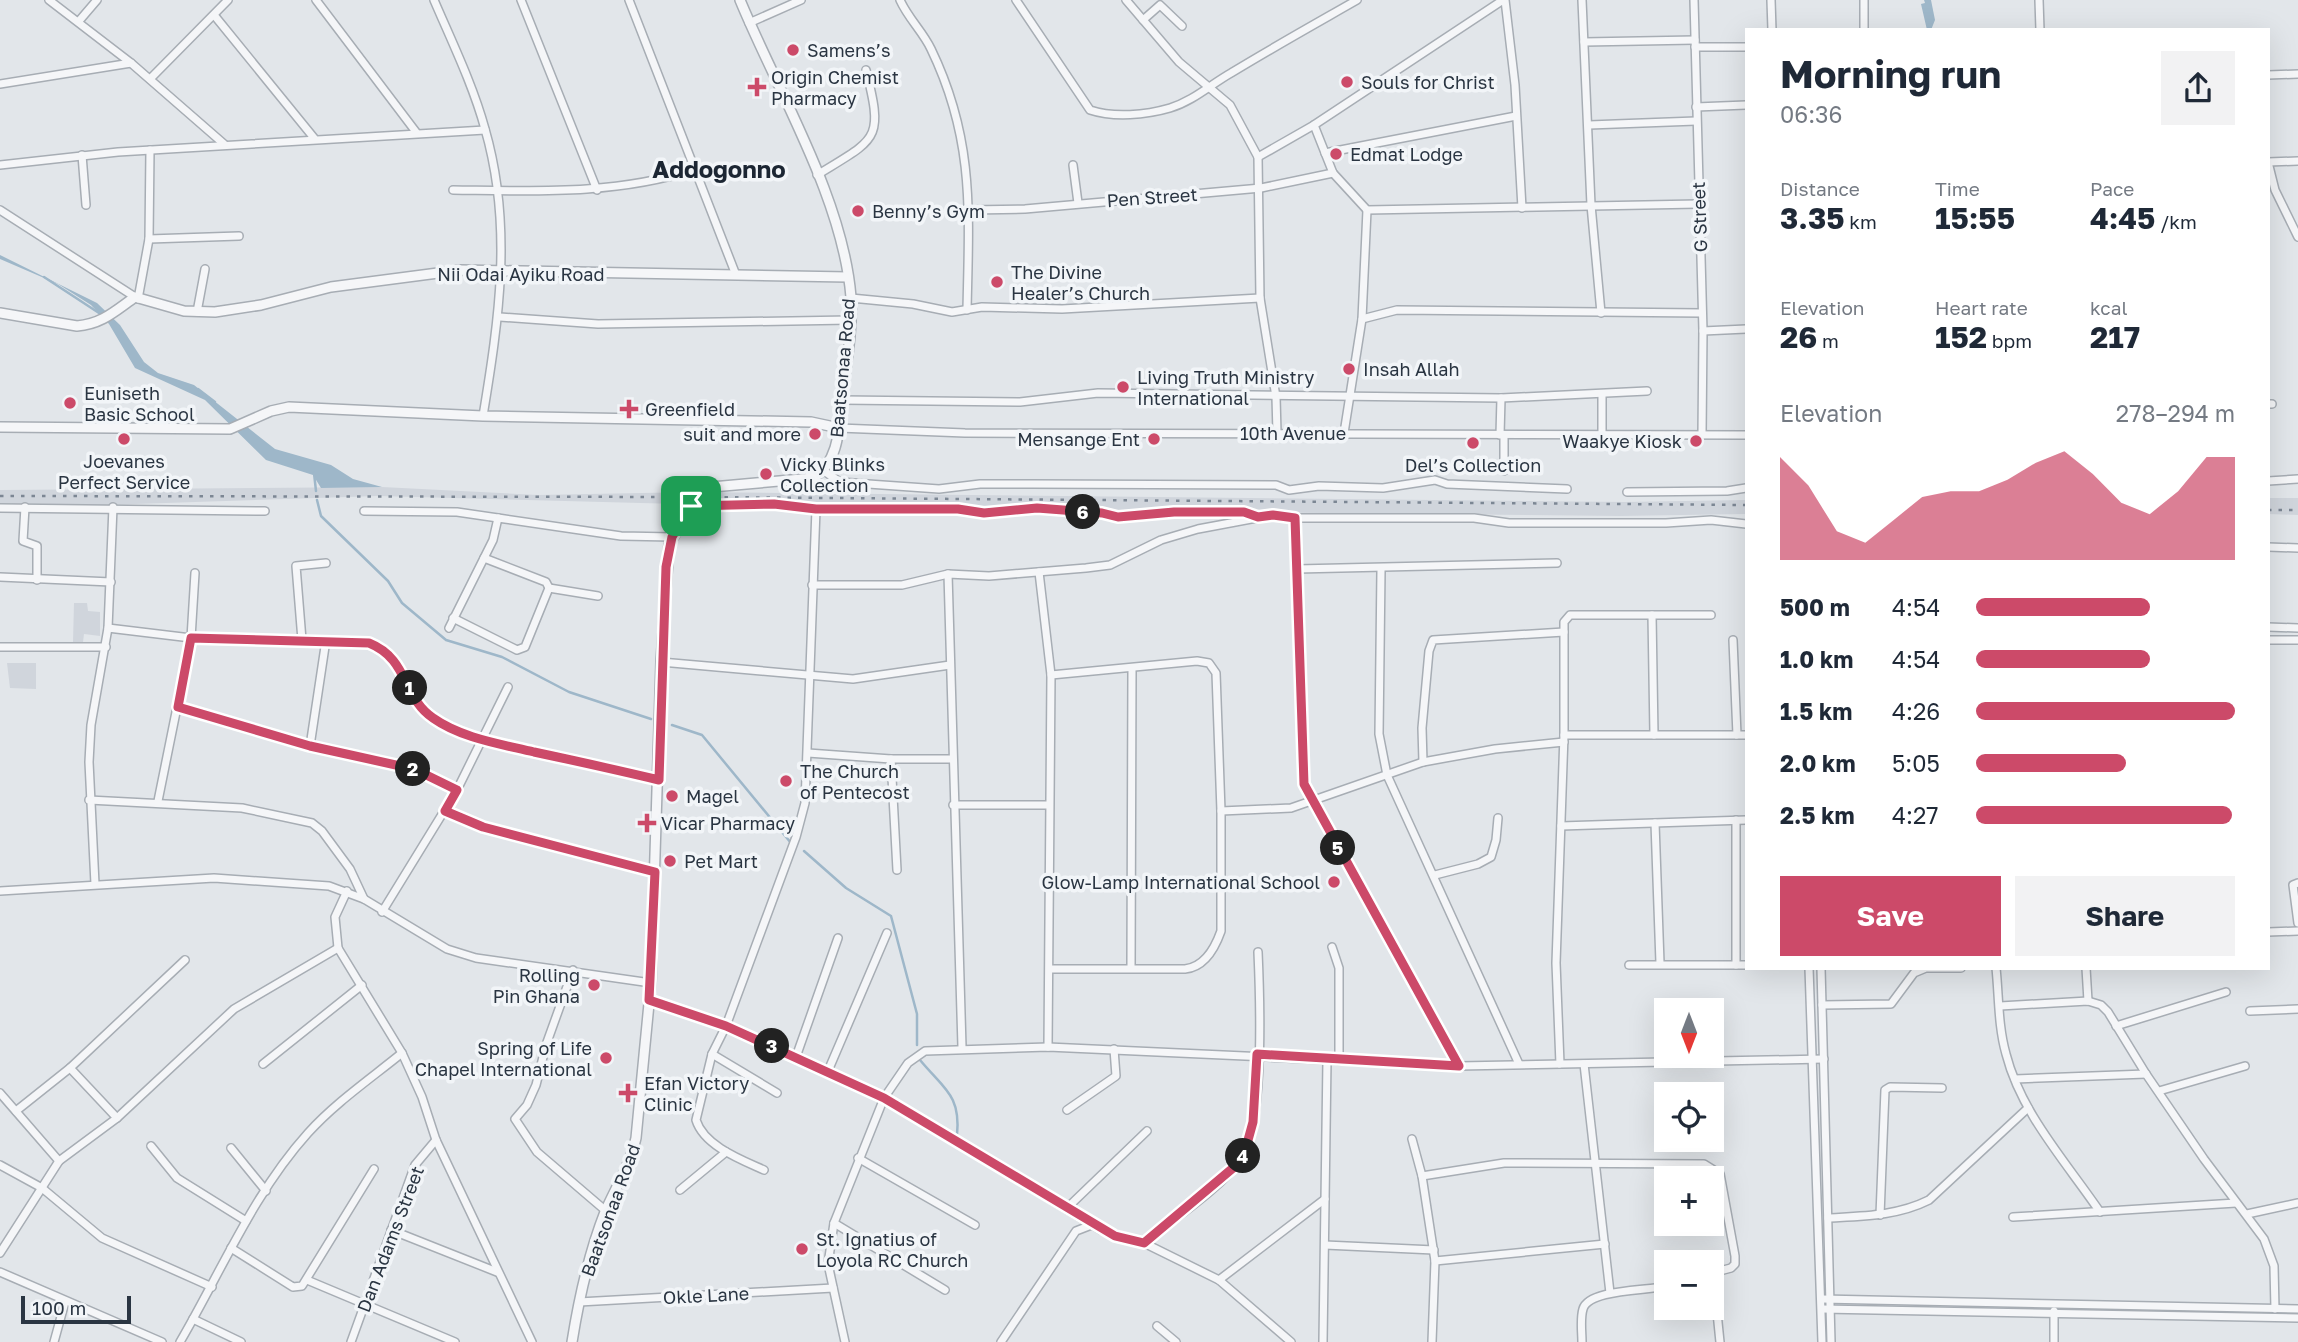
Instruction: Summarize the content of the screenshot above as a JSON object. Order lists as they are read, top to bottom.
{
  "streets": {
    "street": [
      "Pen Street",
      "G Street",
      "Nii Odai Ayiku Road",
      "Baatsonaa Road",
      "10th Avenue",
      "Dan Adams Street",
      "Okle Lane"
    ]
  },
  "crossings": [
    ["G Street", "10th Avenue"],
    ["Nii Odai Ayiku Road", "Baatsonaa Road"],
    ["Baatsonaa Road", "10th Avenue"],
    ["Baatsonaa Road", "Okle Lane"]
  ],
  "districts": ["Addogonno"],
  "places": {
    "other": [
      "Samens’s",
      "Souls for Christ",
      "Edmat Lodge",
      "Benny’s Gym",
      "The Divine Healer’s Church",
      "Insah Allah",
      "Living Truth Ministry International",
      "Euniseth Basic School",
      "suit and more",
      "Joevanes Perfect Service",
      "Mensange Ent",
      "Waakye Kiosk",
      "Del’s Collection",
      "Vicky Blinks Collection",
      "The Church of Pentecost",
      "Magel",
      "Pet Mart",
      "Glow-Lamp International School",
      "Rolling Pin Ghana",
      "Spring of Life Chapel International",
      "St. Ignatius of Loyola RC Church"
    ],
    "health": [
      "Origin Chemist Pharmacy",
      "Greenfield",
      "Vicar Pharmacy",
      "Efan Victory Clinic"
    ]
  },
  "scale_bar": "100 m",
  "north": "bottom",
  "page": {
    "heading": ["Morning run", "06:36"],
    "stats": [
      ["Distance", "3.35 km"],
      ["Time", "15:55"],
      ["Pace", "4:45 /km"],
      ["Elevation", "26 m"],
      ["Heart rate", "152 bpm"],
      ["kcal", "217"]
    ],
    "chart": ["Elevation", "278–294 m"],
    "pins": [
      "6",
      "1",
      "2",
      "5",
      "3",
      "4"
    ],
    "list": [
      {
        "name": "500 m",
        "note": "4:54"
      },
      {
        "name": "1.0 km",
        "note": "4:54"
      },
      {
        "name": "1.5 km",
        "note": "4:26"
      },
      {
        "name": "2.0 km",
        "note": "5:05"
      },
      {
        "name": "2.5 km",
        "note": "4:27"
      }
    ],
    "buttons": ["Save", "Share"],
    "map_buttons": ["+", "−"],
    "scale": "100 m"
  }
}
